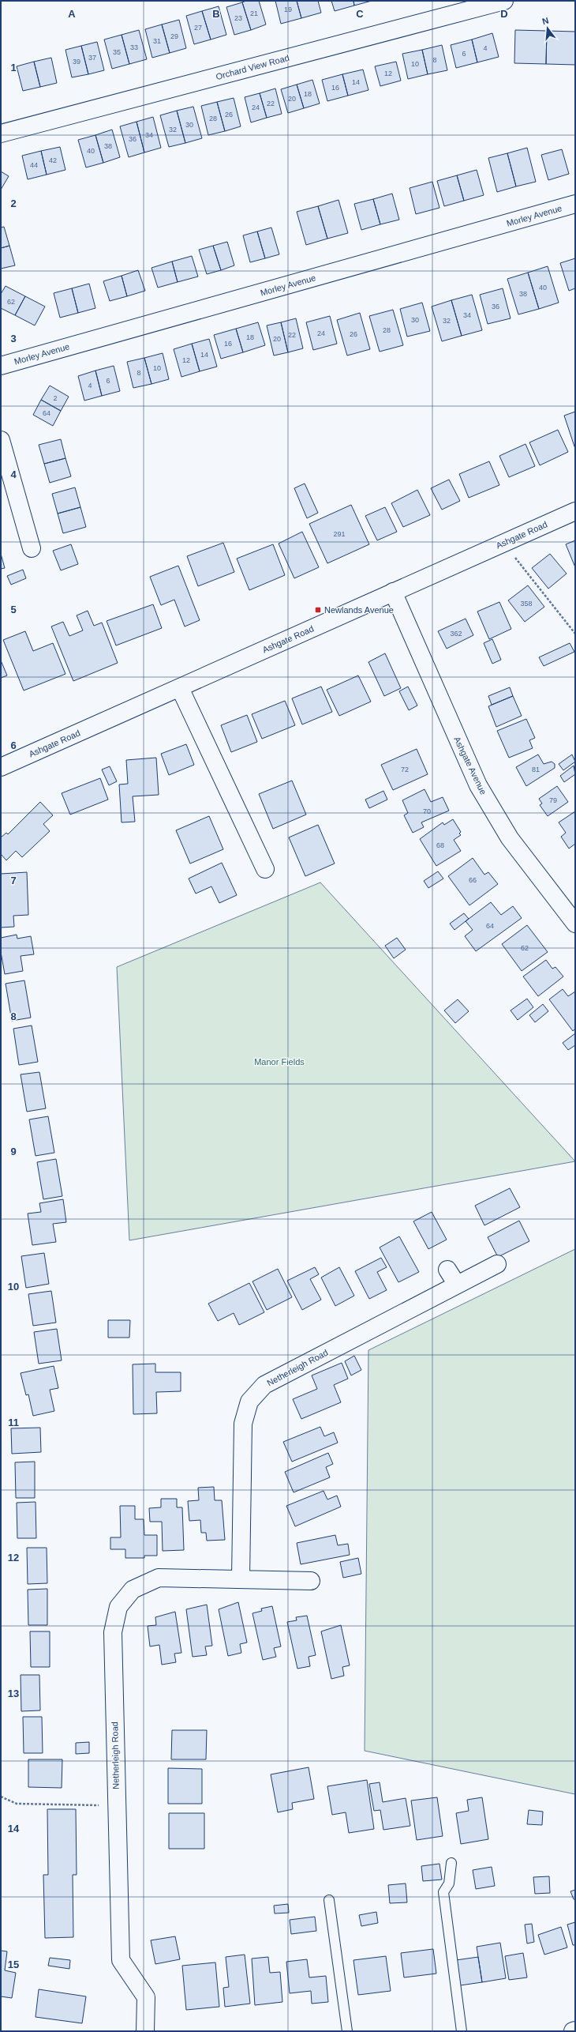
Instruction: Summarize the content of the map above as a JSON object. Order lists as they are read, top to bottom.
{
  "streets": {
    "street": [
      "Orchard View Road",
      "Morley Avenue",
      "Ashgate Road",
      "Ashgate Avenue",
      "Netherleigh Road"
    ]
  },
  "crossings": [
    ["Ashgate Road", "Ashgate Avenue"]
  ],
  "parks": ["Manor Fields"],
  "places": {
    "transit": ["Newlands Avenue"]
  },
  "house_numbers": [
    "19",
    "21",
    "23",
    "27",
    "29",
    "31",
    "33",
    "4",
    "35",
    "6",
    "37",
    "8",
    "39",
    "10",
    "12",
    "14",
    "16",
    "18",
    "20",
    "22",
    "24",
    "26",
    "28",
    "30",
    "32",
    "34",
    "36",
    "38",
    "40",
    "42",
    "44",
    "40",
    "38",
    "62",
    "36",
    "34",
    "30",
    "32",
    "28",
    "24",
    "26",
    "22",
    "18",
    "20",
    "16",
    "14",
    "12",
    "10",
    "8",
    "6",
    "4",
    "2",
    "64",
    "291",
    "358",
    "362",
    "72",
    "81",
    "79",
    "70",
    "68",
    "66",
    "64",
    "62"
  ],
  "north": "top",
  "grid": {
    "columns": [
      "A",
      "B",
      "C",
      "D"
    ],
    "rows": [
      "1",
      "2",
      "3",
      "4",
      "5",
      "6",
      "7",
      "8",
      "9",
      "10",
      "11",
      "12",
      "13",
      "14",
      "15"
    ]
  }
}
